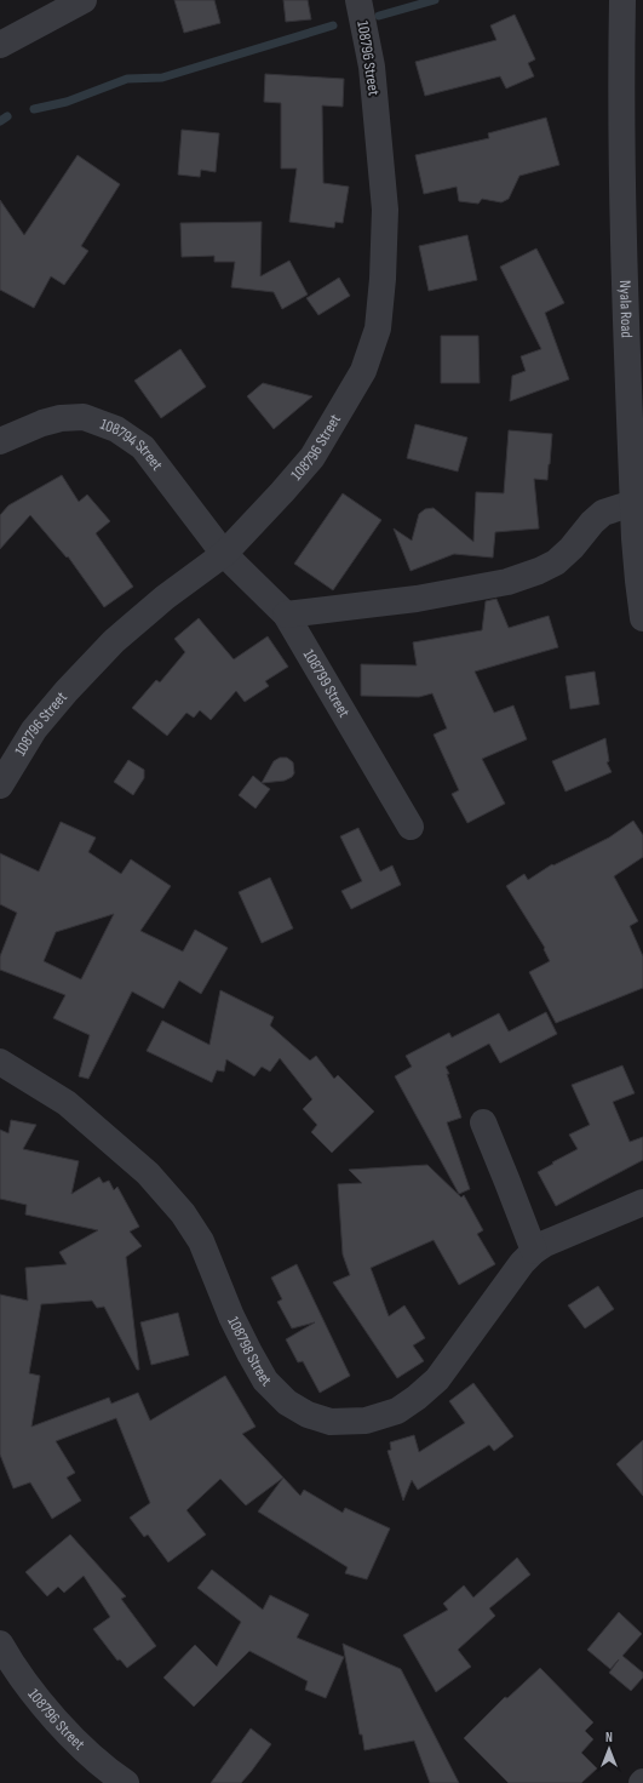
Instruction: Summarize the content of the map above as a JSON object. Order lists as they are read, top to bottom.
{
  "streets": {
    "street": [
      "108796 Street",
      "Nyala Road",
      "108794 Street",
      "108799 Street",
      "108798 Street"
    ]
  },
  "crossings": [
    ["108796 Street", "108794 Street"],
    ["108796 Street", "108799 Street"],
    ["108794 Street", "108799 Street"]
  ],
  "north": "top"
}
